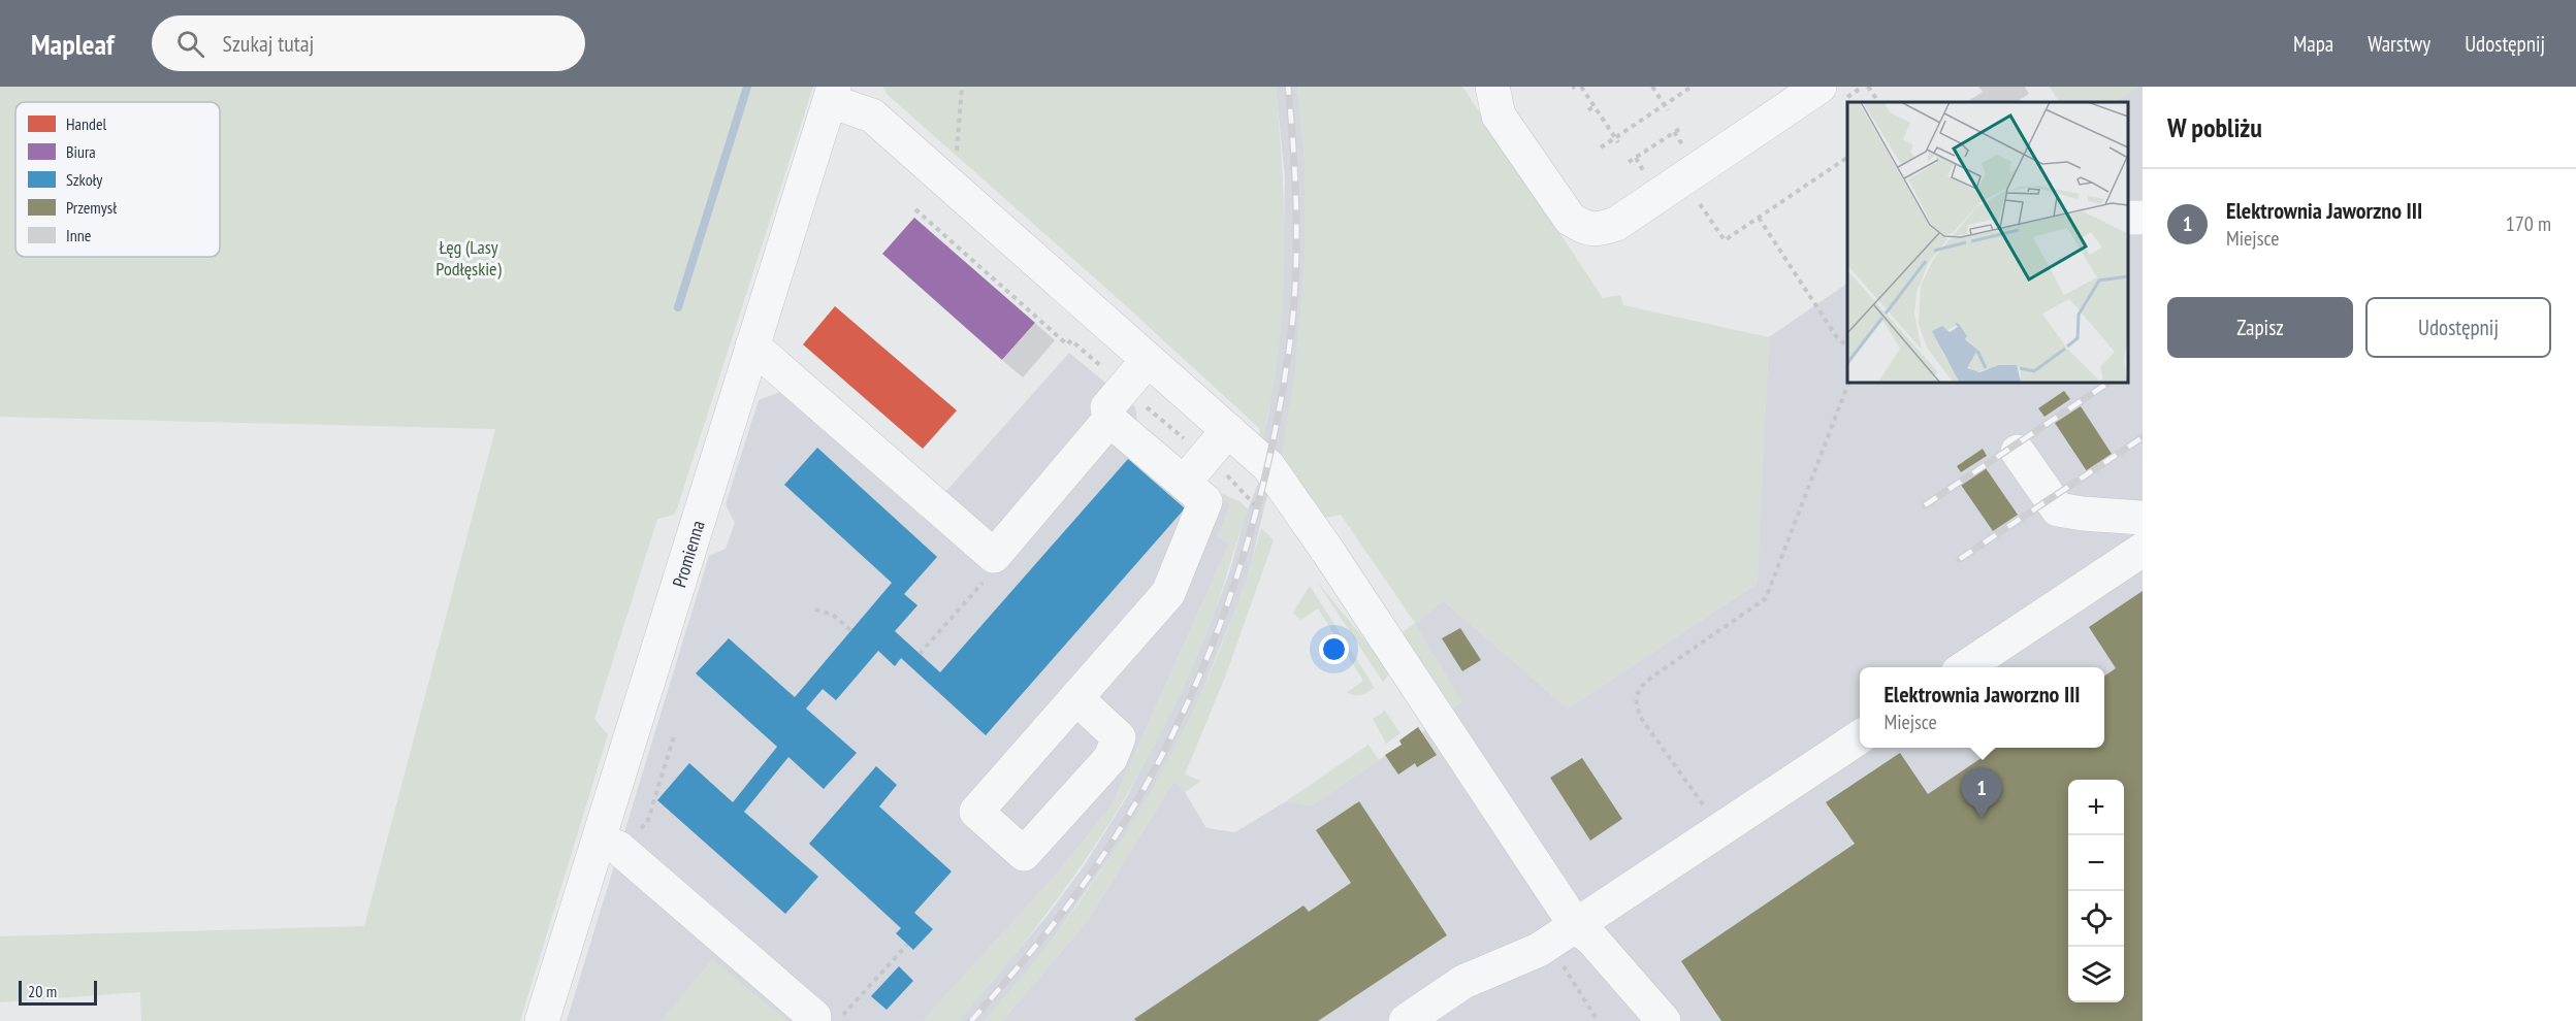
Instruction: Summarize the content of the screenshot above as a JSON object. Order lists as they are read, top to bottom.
{
  "streets": {
    "street": ["Promienna"]
  },
  "parks": ["Łęg (Lasy Podłęskie)"],
  "legend": [
    "Handel",
    "Biura",
    "Szkoły",
    "Przemysł",
    "Inne"
  ],
  "scale_bar": "20 m",
  "page": {
    "header": "Mapleaf",
    "search": "Szukaj tutaj",
    "nav": ["Mapa", "Warstwy", "Udostępnij"],
    "heading": "W pobliżu",
    "list": [
      {
        "mark": "1",
        "name": "Elektrownia Jaworzno III",
        "note": "Miejsce",
        "value": "170 m"
      }
    ],
    "buttons": ["Zapisz", "Udostępnij"],
    "popup": ["Elektrownia Jaworzno III", "Miejsce"],
    "pins": "1",
    "map_buttons": ["+", "−"],
    "scale": "20 m"
  }
}
